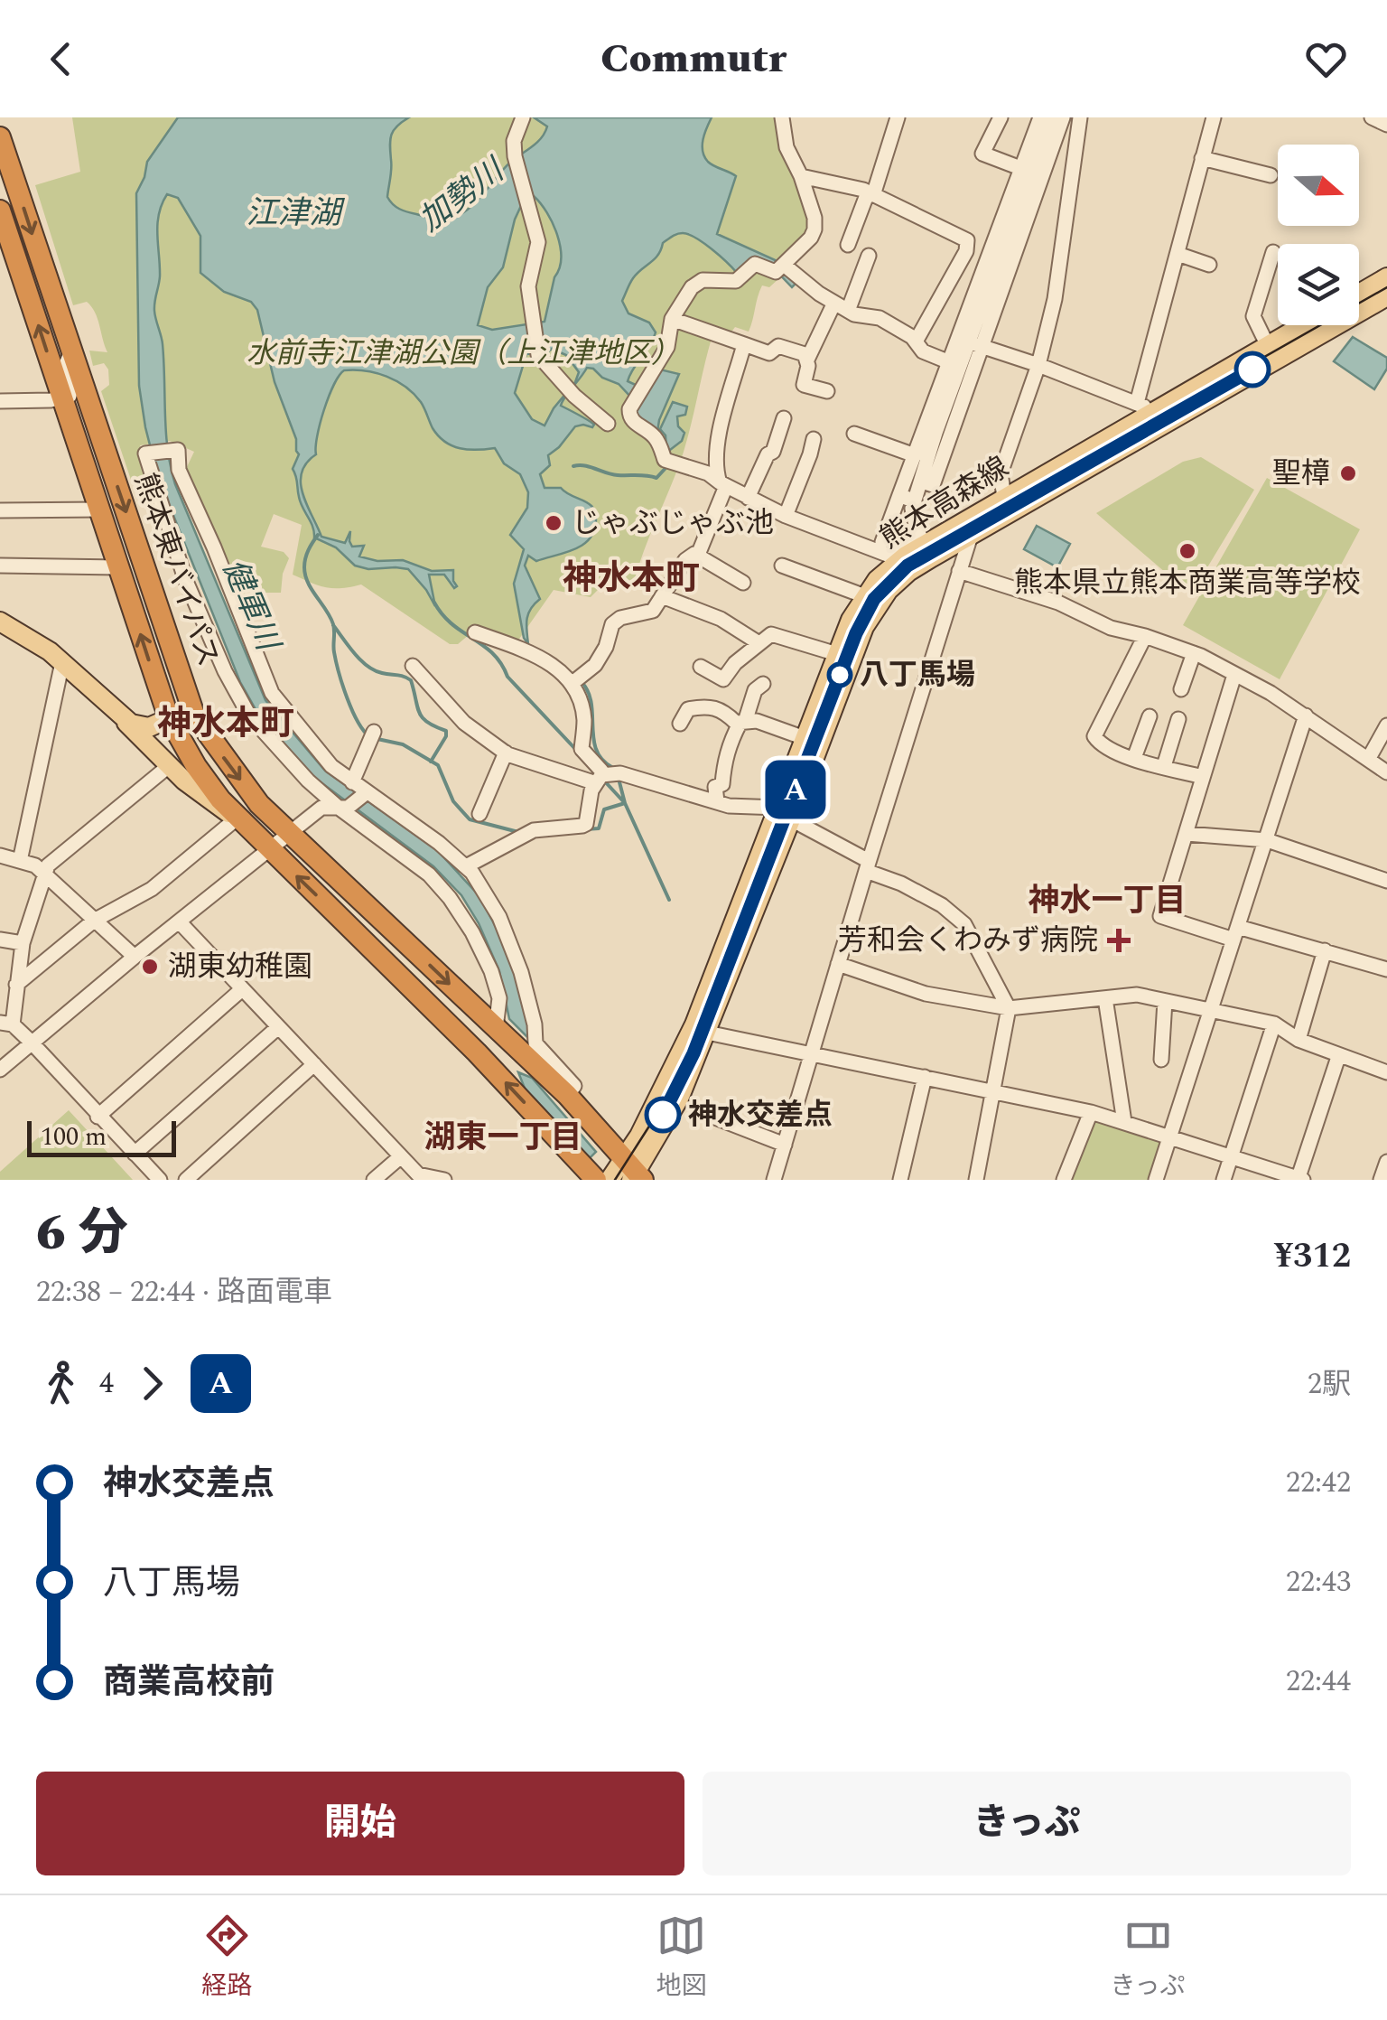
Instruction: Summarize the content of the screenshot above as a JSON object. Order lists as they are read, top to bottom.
{
  "streets": {
    "highway": ["熊本東バイパス"],
    "main road": ["熊本高森線"]
  },
  "crossings": [
    ["熊本高森線", "熊本東バイパス"]
  ],
  "districts": [
    "神水本町",
    "神水本町",
    "神水一丁目",
    "湖東一丁目"
  ],
  "water": ["加勢川", "江津湖", "健軍川"],
  "parks": ["水前寺江津湖公園（上江津地区）"],
  "places": {
    "other": [
      "聖樟",
      "じゃぶじゃぶ池",
      "熊本県立熊本商業高等学校",
      "八丁馬場",
      "湖東幼稚園",
      "神水交差点"
    ],
    "health": ["芳和会くわみず病院"]
  },
  "lines": ["tram line A"],
  "scale_bar": "100 m",
  "north": "right",
  "page": {
    "header": "Commutr",
    "on_map": "A",
    "scale": "100 m",
    "heading": ["6 分", "22:38 – 22:44 · 路面電車", "¥312"],
    "legs": ["4", "A", "2駅"],
    "list": [
      {
        "name": "神水交差点",
        "value": "22:42"
      },
      {
        "name": "八丁馬場",
        "value": "22:43"
      },
      {
        "name": "商業高校前",
        "value": "22:44"
      }
    ],
    "buttons": ["開始", "きっぷ"],
    "tabs": ["経路", "地図", "きっぷ"]
  }
}
